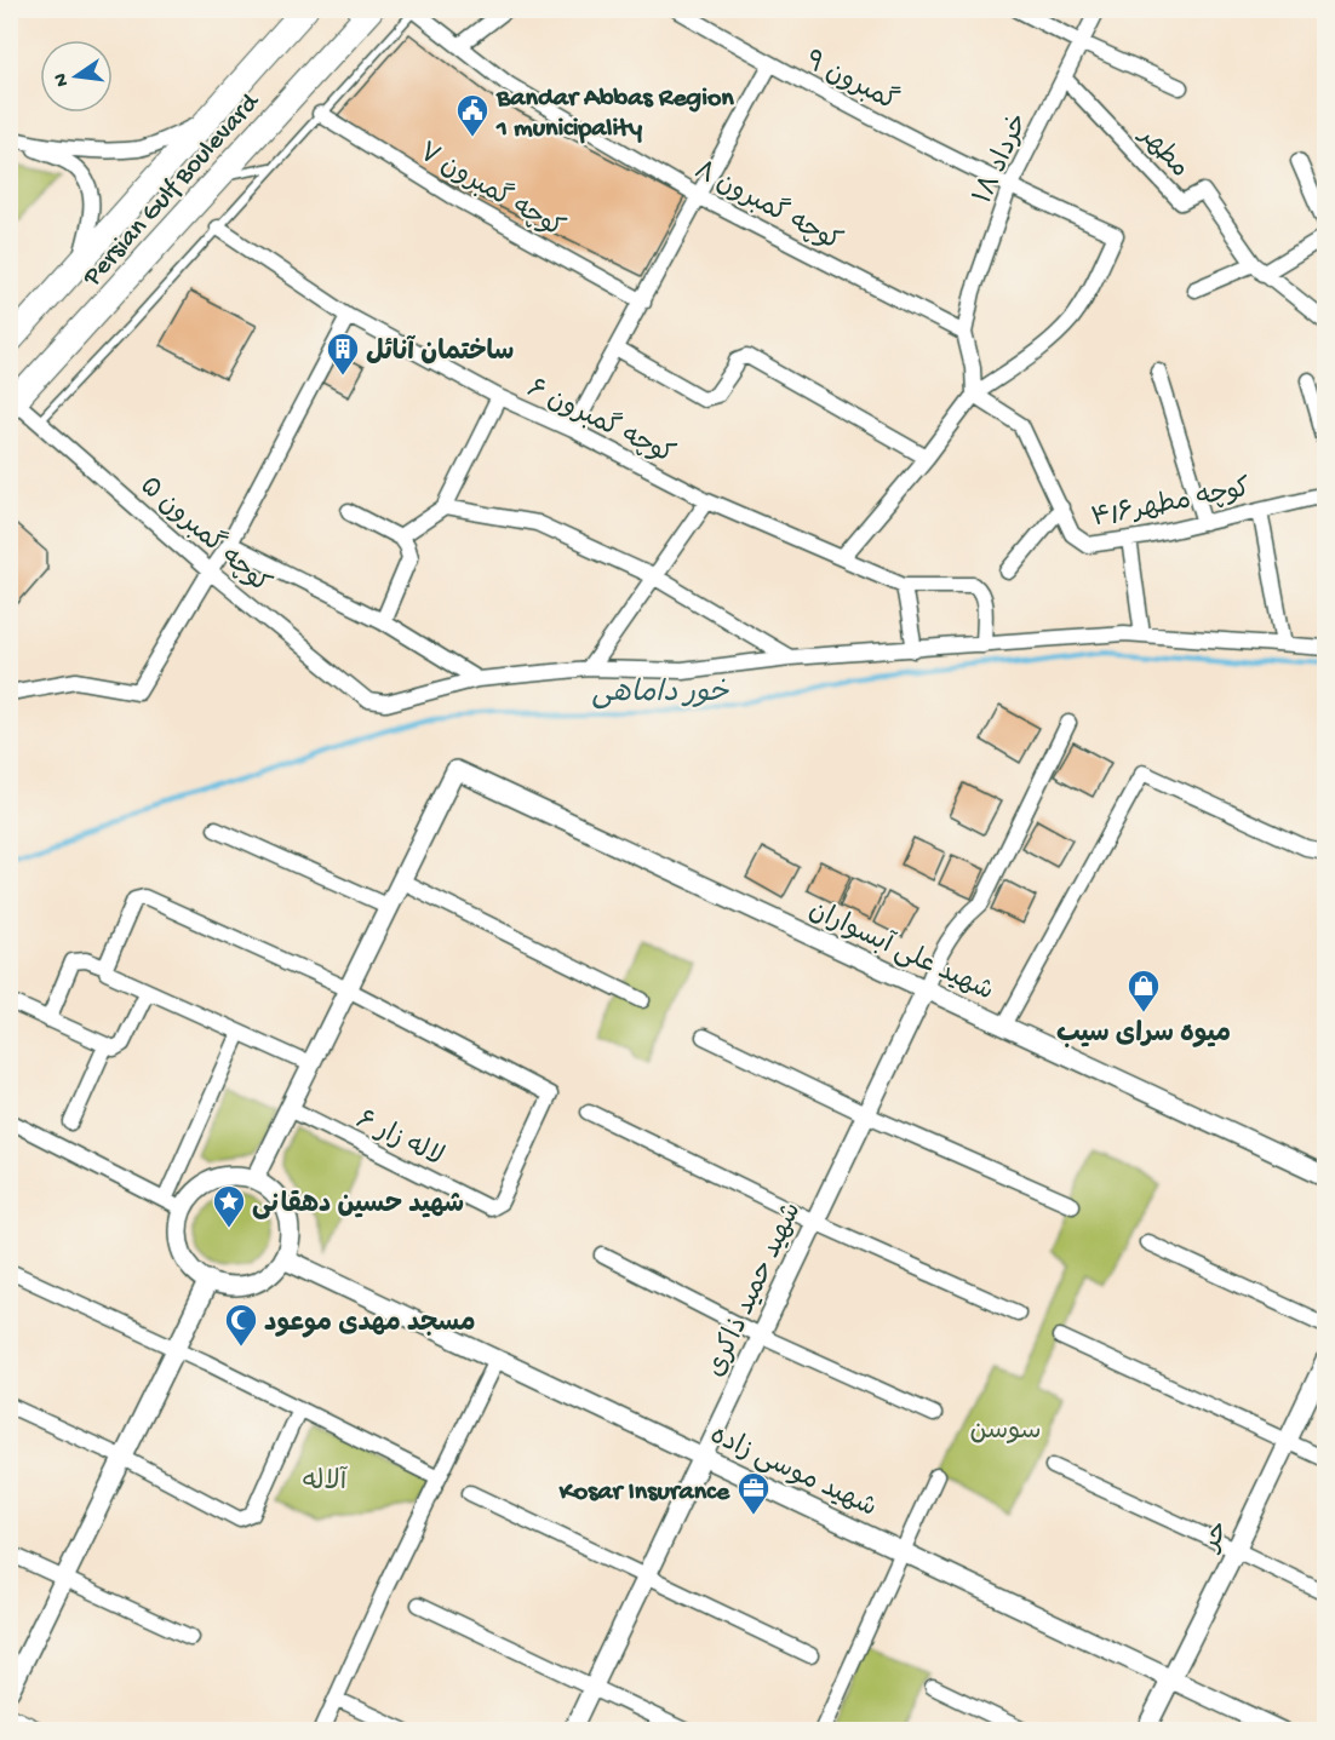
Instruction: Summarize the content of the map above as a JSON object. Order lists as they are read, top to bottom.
{
  "streets": {
    "main road": ["Persian Gulf Boulevard"],
    "street": [
      "گمبرون ۹",
      "مطهر",
      "خرداد ۱۸",
      "کوچه گمبرون ۷",
      "کوچه گمبرون ۸",
      "کوچه گمبرون ۶",
      "کوچه مطهر۴/۶",
      "کوچه گمبرون ۵",
      "شهید علی آبسواران",
      "لاله زار ۶",
      "شهید حمید ذاکری",
      "شهید موسی زاده",
      "حر"
    ]
  },
  "crossings": [
    ["گمبرون ۹", "خرداد ۱۸"],
    ["گمبرون ۹", "کوچه مطهر۴/۶"],
    ["مطهر", "خرداد ۱۸"],
    ["خرداد ۱۸", "کوچه گمبرون ۸"],
    ["Persian Gulf Boulevard", "کوچه گمبرون ۵"],
    ["شهید علی آبسواران", "شهید حمید ذاکری"],
    ["شهید حمید ذاکری", "شهید موسی زاده"],
    ["شهید موسی زاده", "حر"]
  ],
  "water": ["خور داماهی"],
  "parks": ["سوسن", "آلاله"],
  "places": {
    "public building": ["Bandar Abbas Region 1 municipality"],
    "building": ["ساختمان آنائل"],
    "shop": ["میوه سرای سیب"],
    "place": ["شهید حسین دهقانی"],
    "mosque": ["مسجد مهدی موعود"],
    "office": ["Kosar Insurance"]
  },
  "north": "left"
}
